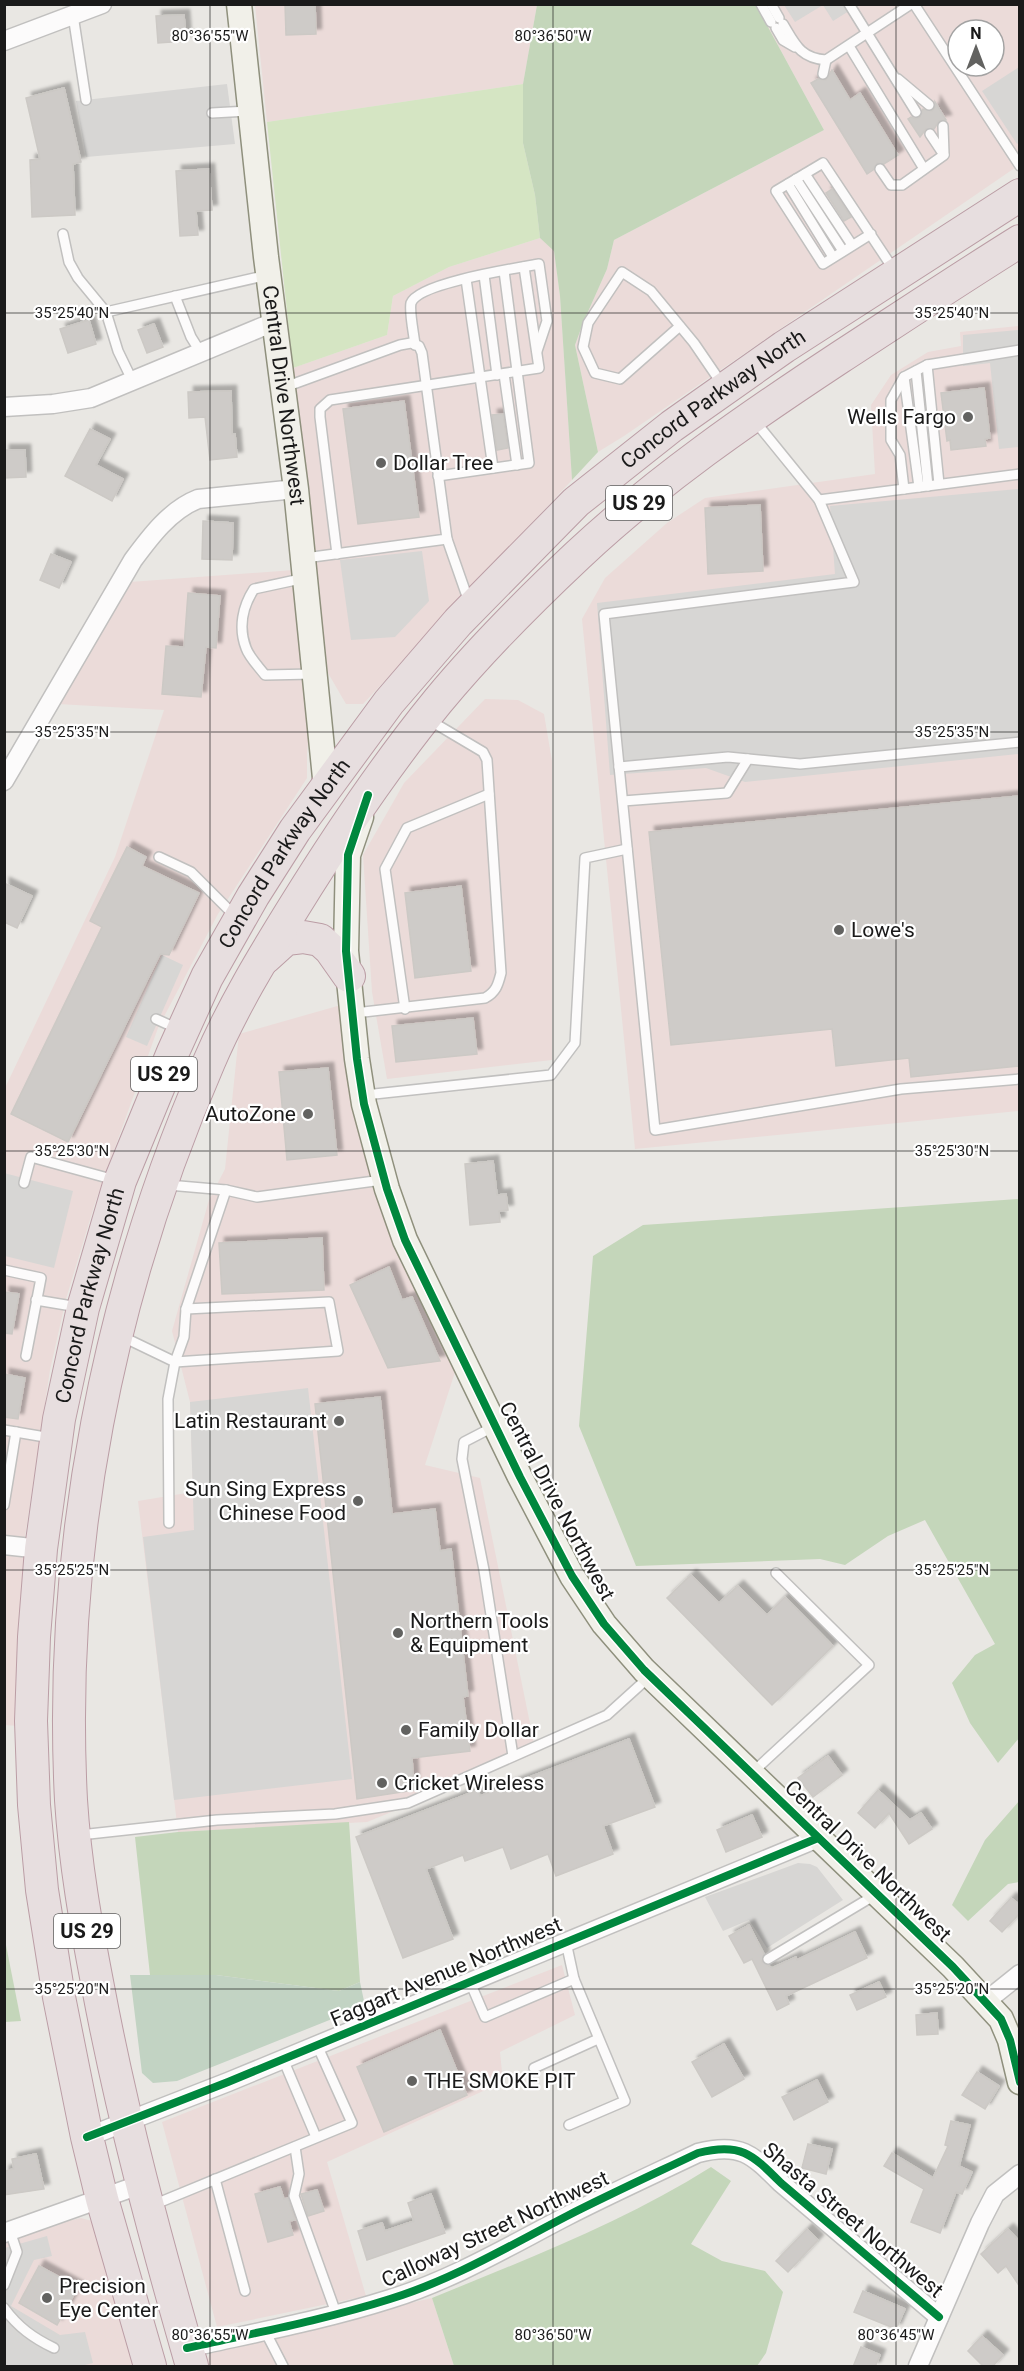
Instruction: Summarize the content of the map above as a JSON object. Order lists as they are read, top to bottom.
{
  "streets": {
    "highway": ["Concord Parkway North", "US 29"],
    "street": [
      "Central Drive Northwest",
      "Faggart Avenue Northwest",
      "Shasta Street Northwest",
      "Calloway Street Northwest"
    ]
  },
  "crossings": [
    ["Central Drive Northwest", "Concord Parkway North"],
    ["Central Drive Northwest", "Faggart Avenue Northwest"],
    ["Concord Parkway North", "Faggart Avenue Northwest"],
    ["Concord Parkway North", "Calloway Street Northwest"],
    ["Shasta Street Northwest", "Calloway Street Northwest"]
  ],
  "places": [
    "Wells Fargo",
    "Dollar Tree",
    "Lowe's",
    "AutoZone",
    "Latin Restaurant",
    "Sun Sing Express Chinese Food",
    "Northern Tools & Equipment",
    "Family Dollar",
    "Cricket Wireless",
    "THE SMOKE PIT",
    "Precision Eye Center"
  ],
  "north": "top",
  "coordinates": [
    "80°36'55\"W",
    "80°36'50\"W",
    "35°25'40\"N",
    "35°25'35\"N",
    "35°25'30\"N",
    "35°25'25\"N",
    "35°25'20\"N",
    "80°36'45\"W"
  ]
}
